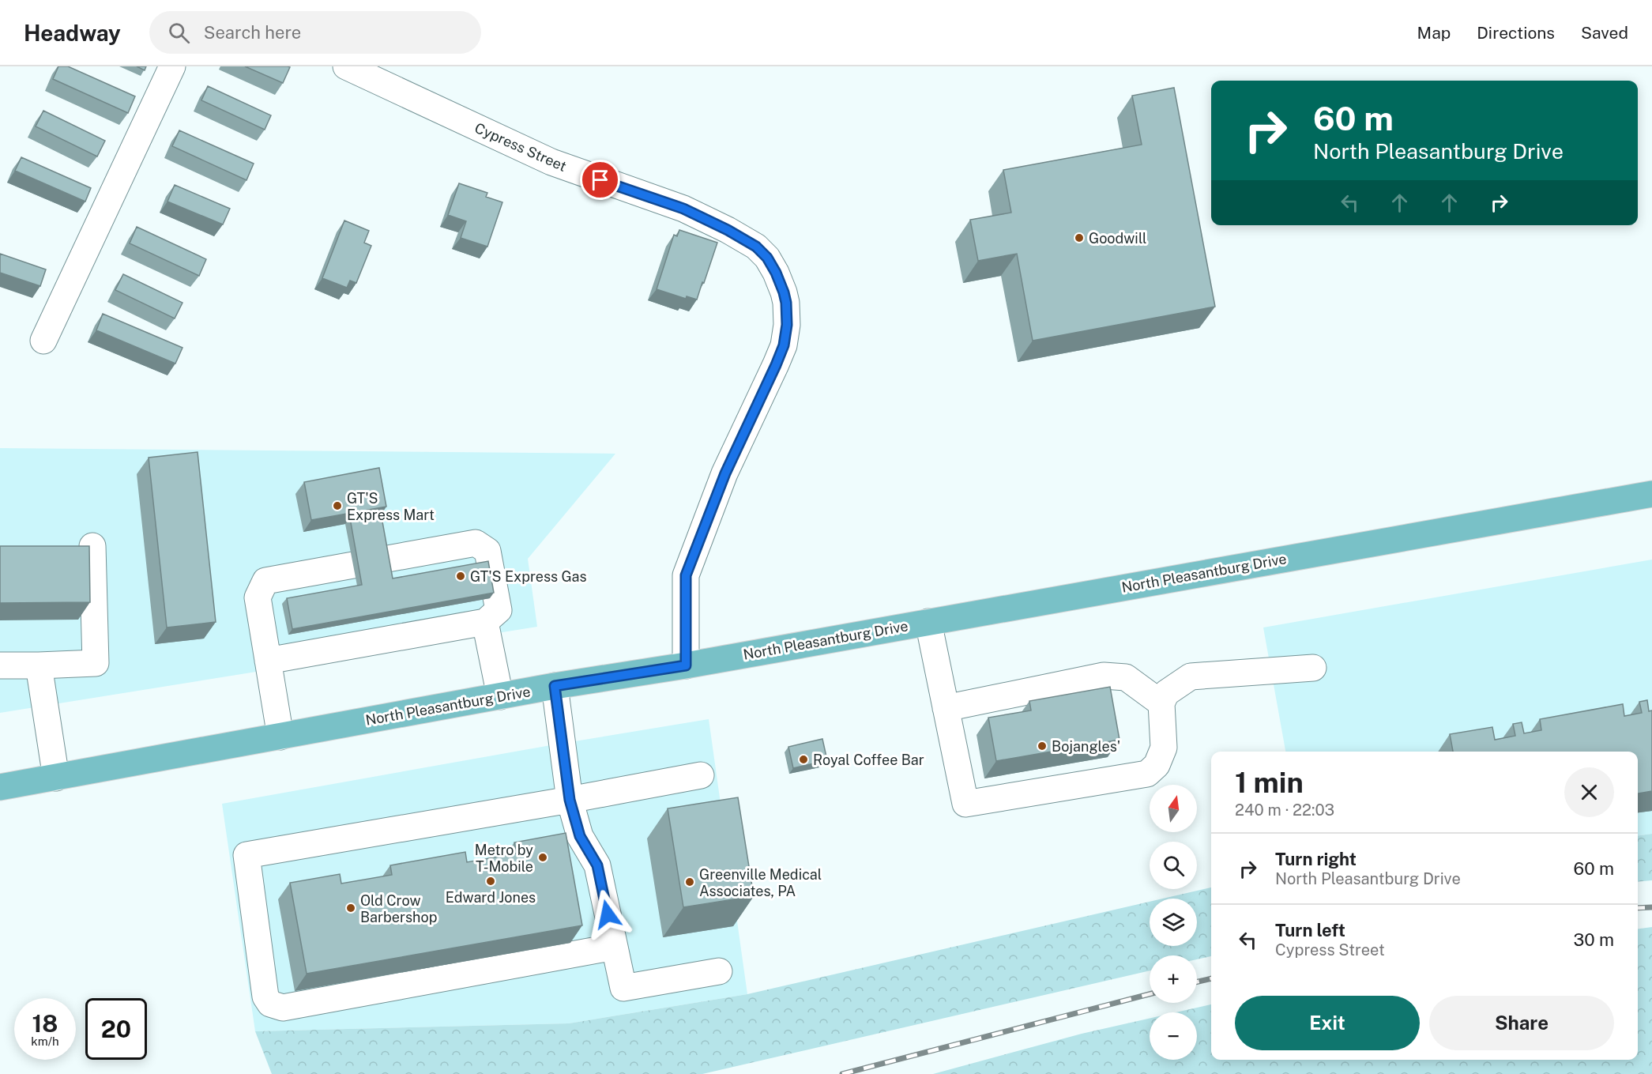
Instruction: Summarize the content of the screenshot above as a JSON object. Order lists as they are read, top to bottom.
{
  "streets": {
    "main road": ["North Pleasantburg Drive"],
    "street": ["Cypress Street"]
  },
  "crossings": [
    ["Cypress Street", "North Pleasantburg Drive"]
  ],
  "places": [
    "Goodwill",
    "GT'S Express Mart",
    "GT'S Express Gas",
    "Bojangles'",
    "Royal Coffee Bar",
    "Metro by T-Mobile",
    "Edward Jones",
    "Greenville Medical Associates, PA",
    "Old Crow Barbershop"
  ],
  "north": "top",
  "page": {
    "header": "Headway",
    "search": "Search here",
    "nav": ["Map", "Directions", "Saved"],
    "turn": ["60 m", "North Pleasantburg Drive"],
    "heading": ["1 min", "240 m · 22:03"],
    "map_buttons": ["+", "−"],
    "list": [
      {
        "name": "Turn right",
        "note": "North Pleasantburg Drive",
        "value": "60 m"
      },
      {
        "name": "Turn left",
        "note": "Cypress Street",
        "value": "30 m"
      }
    ],
    "buttons": ["Exit", "Share"],
    "speed": "18 km/h",
    "limit": "20"
  }
}
